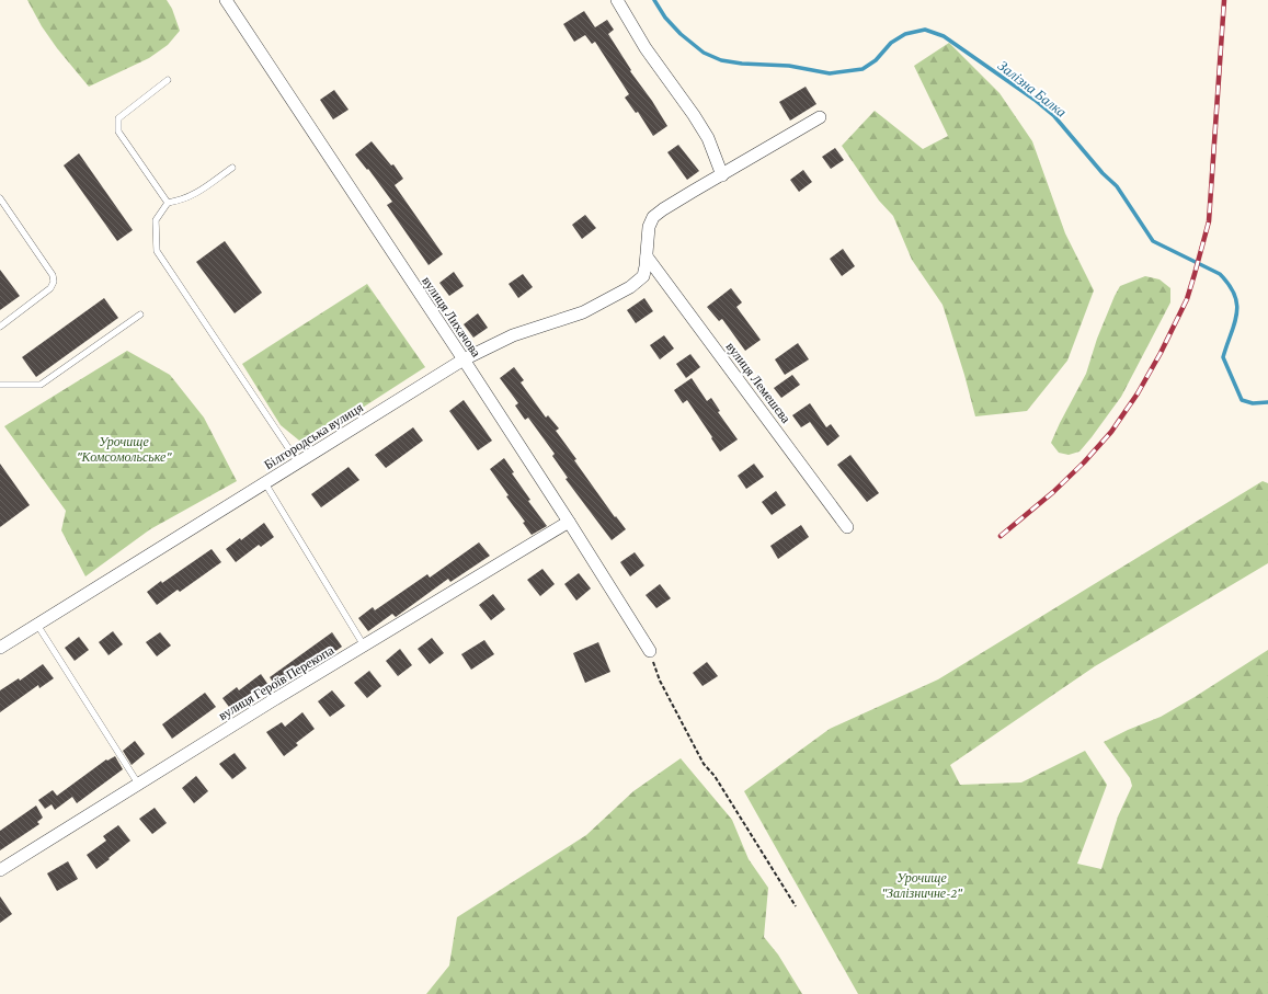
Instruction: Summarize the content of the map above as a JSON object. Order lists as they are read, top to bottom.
{
  "streets": {
    "street": [
      "вулиця Лихачова",
      "вулиця Лемешєва",
      "Білгородська вулиця",
      "вулиця Героїв Перекопа"
    ]
  },
  "crossings": [
    ["вулиця Лихачова", "Білгородська вулиця"],
    ["вулиця Лихачова", "вулиця Героїв Перекопа"],
    ["вулиця Лемешєва", "Білгородська вулиця"]
  ],
  "water": ["Залізна Балка"],
  "parks": ["Урочище \"Комсомольське\"", "Урочище \"Залізничне-2\""]
}
